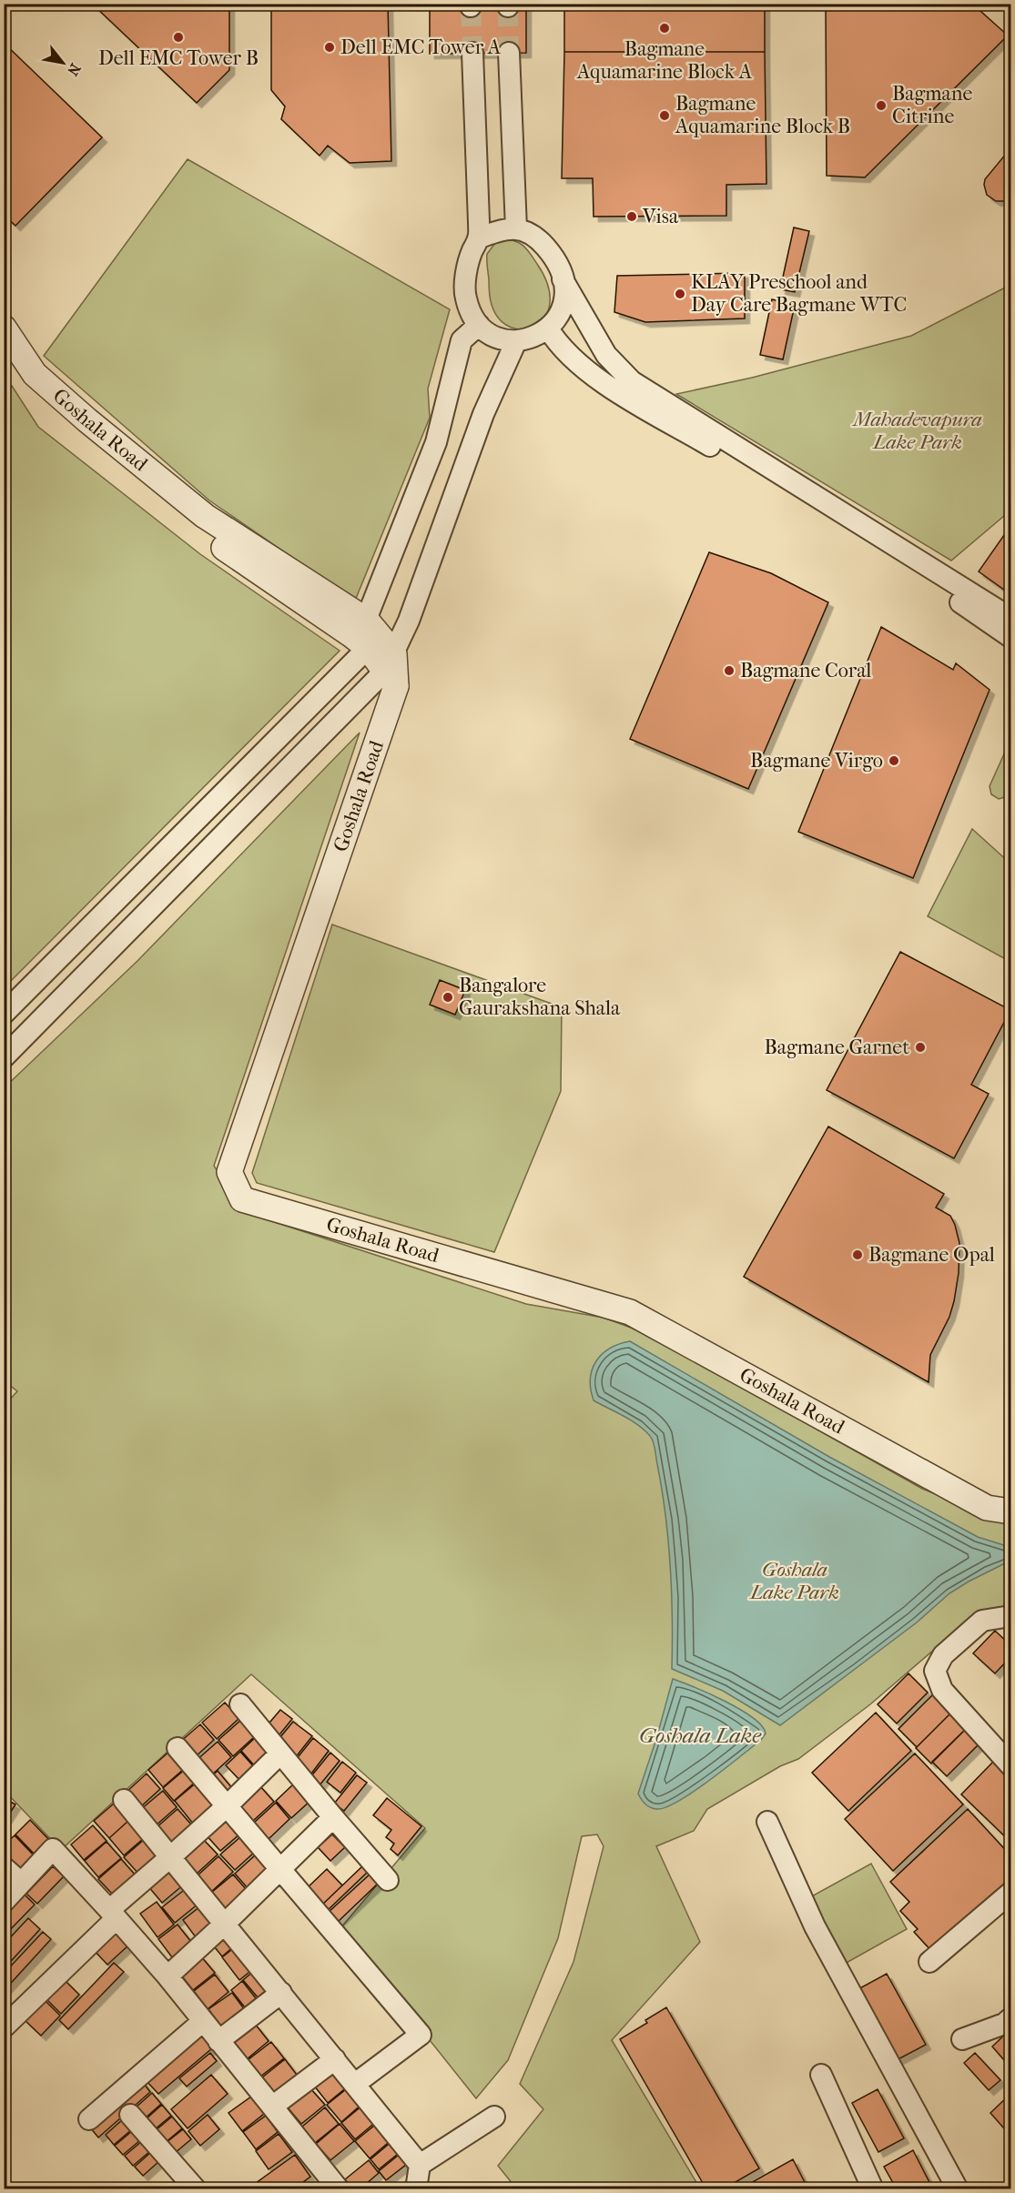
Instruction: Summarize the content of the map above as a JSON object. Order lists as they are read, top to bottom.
{
  "streets": {
    "street": ["Goshala Road"]
  },
  "water": ["Goshala Lake"],
  "parks": ["Mahadevapura Lake Park", "Goshala Lake Park"],
  "places": [
    "Bagmane Aquamarine Block A",
    "Dell EMC Tower B",
    "Dell EMC Tower A",
    "Bagmane Citrine",
    "Bagmane Aquamarine Block B",
    "Visa",
    "KLAY Preschool and Day Care Bagmane WTC",
    "Bagmane Coral",
    "Bagmane Virgo",
    "Bangalore Gaurakshana Shala",
    "Bagmane Garnet",
    "Bagmane Opal"
  ],
  "north": "bottom right"
}
